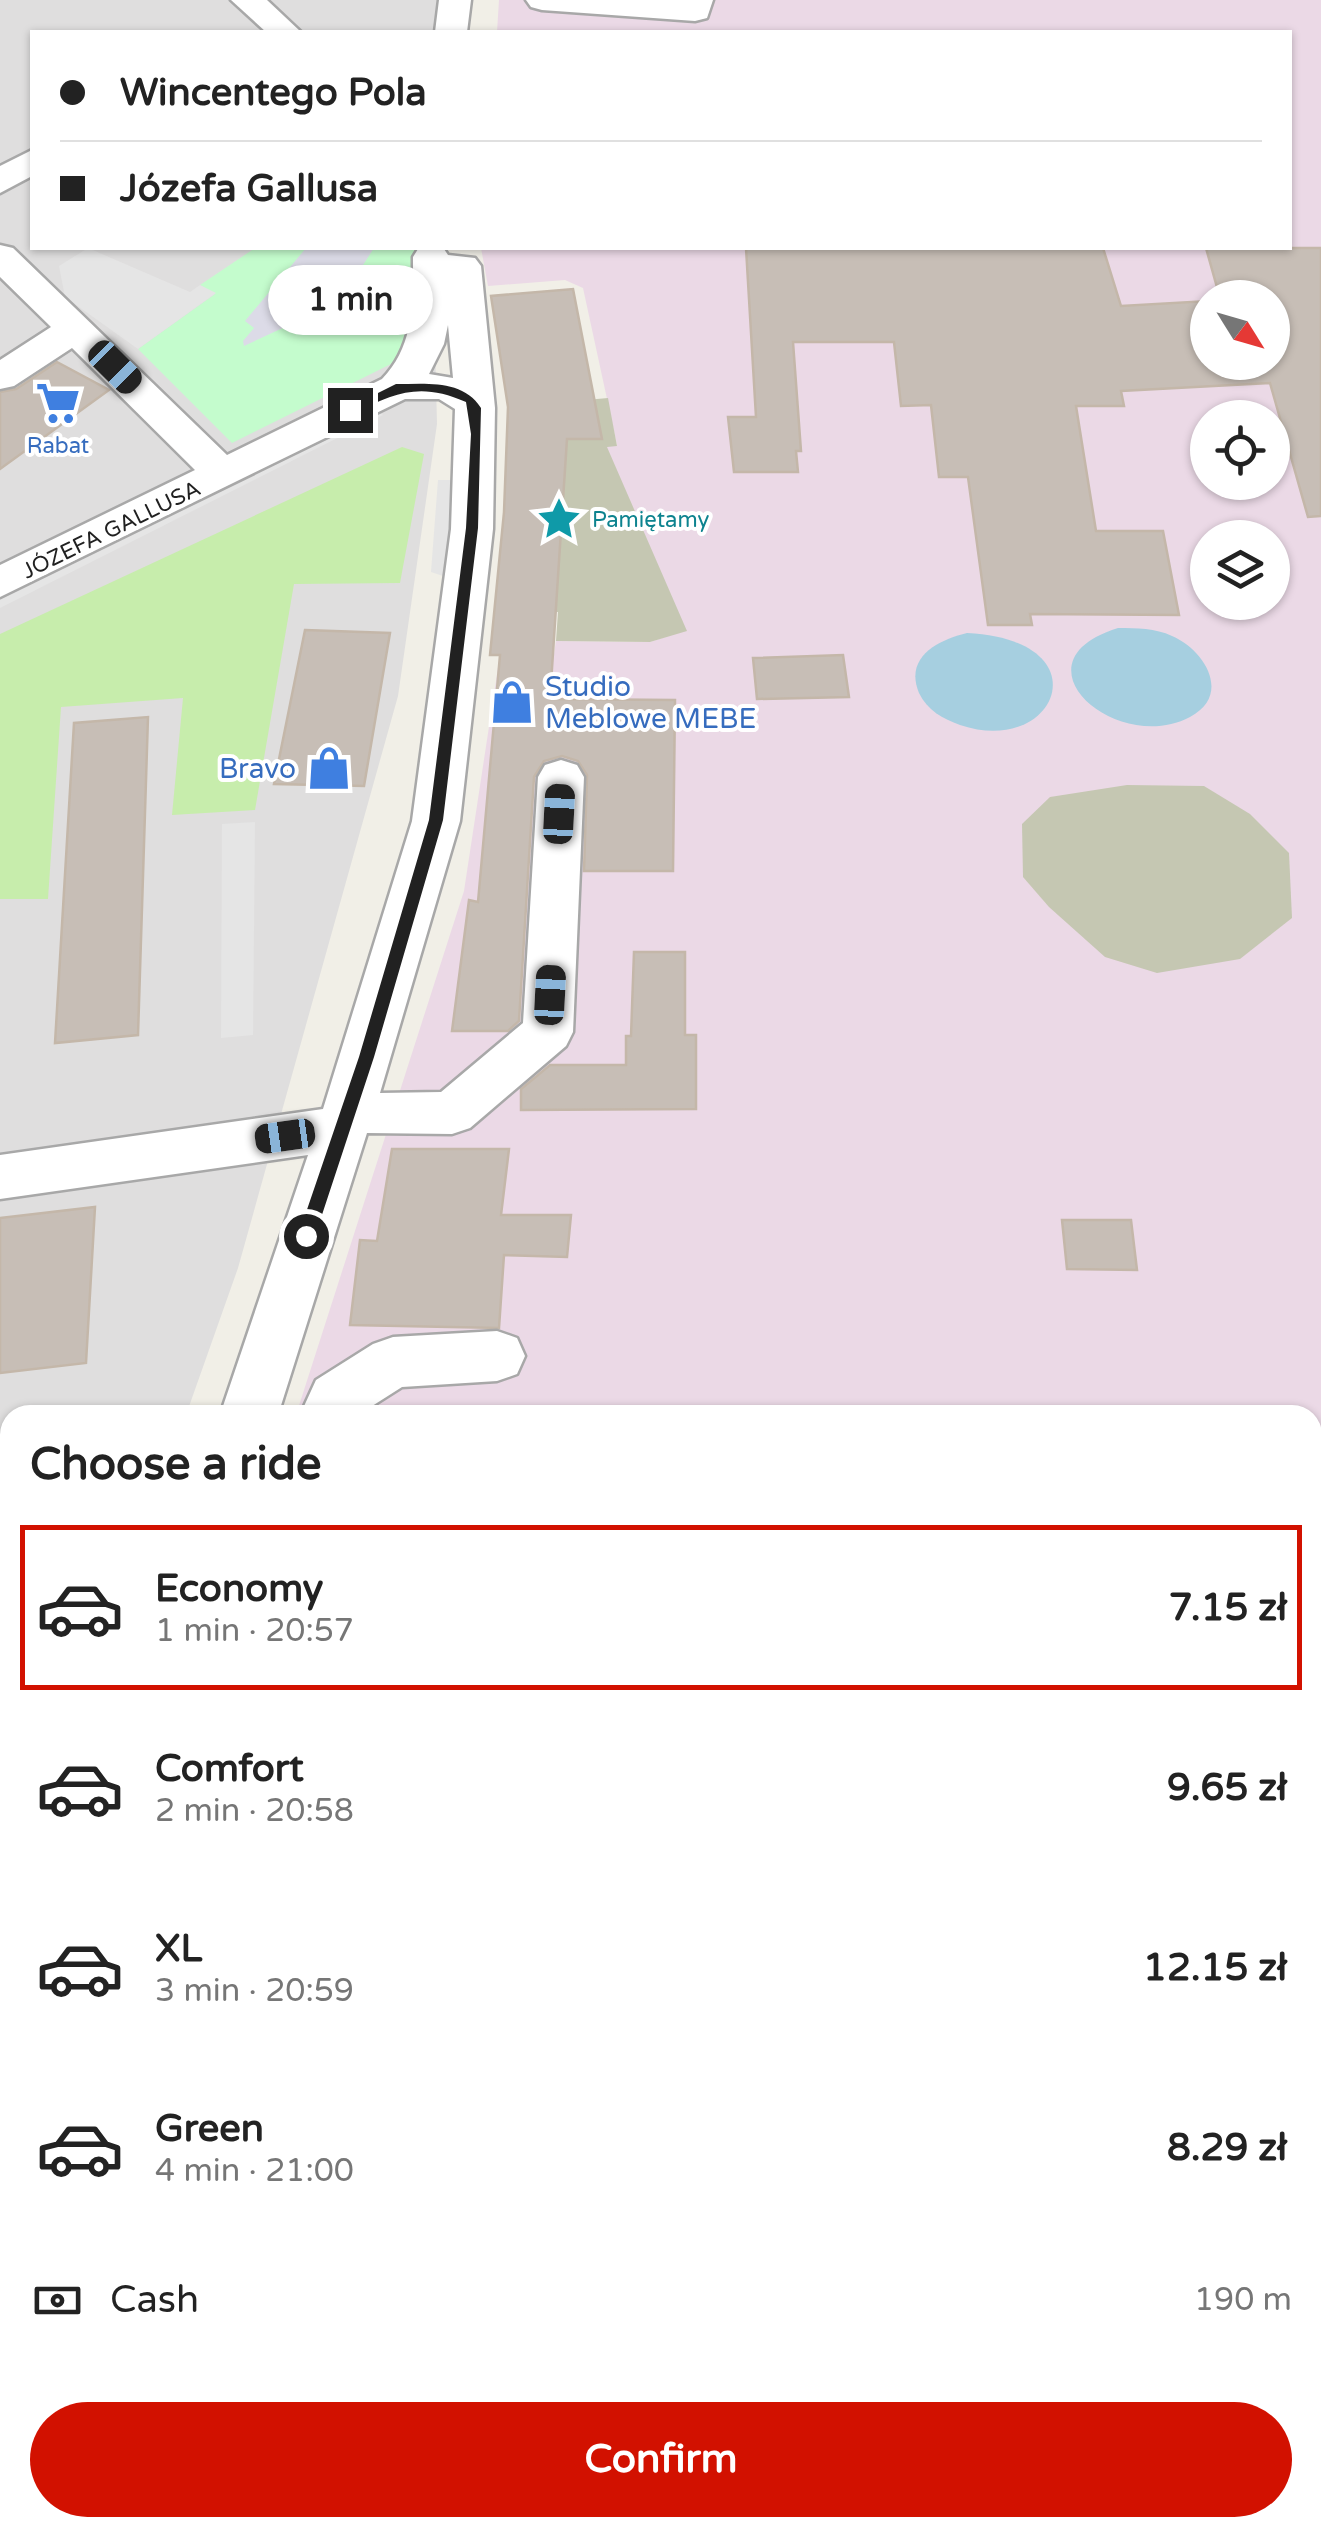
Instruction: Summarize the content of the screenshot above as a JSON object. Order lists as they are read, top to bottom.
{
  "streets": {
    "street": ["JÓZEFA GALLUSA"]
  },
  "places": {
    "supermarket": ["Rabat"],
    "place": ["Pamiętamy"],
    "shop": ["Studio Meblowe MEBE", "Bravo"]
  },
  "north": "bottom right",
  "page": {
    "banner": ["Wincentego Pola", "Józefa Gallusa"],
    "bubble": "1 min",
    "heading": "Choose a ride",
    "list": [
      {
        "name": "Economy",
        "note": "1 min · 20:57",
        "value": "7.15 zł"
      },
      {
        "name": "Comfort",
        "note": "2 min · 20:58",
        "value": "9.65 zł"
      },
      {
        "name": "XL",
        "note": "3 min · 20:59",
        "value": "12.15 zł"
      },
      {
        "name": "Green",
        "note": "4 min · 21:00",
        "value": "8.29 zł"
      }
    ],
    "pay": ["Cash", "190 m"],
    "buttons": "Confirm"
  }
}
